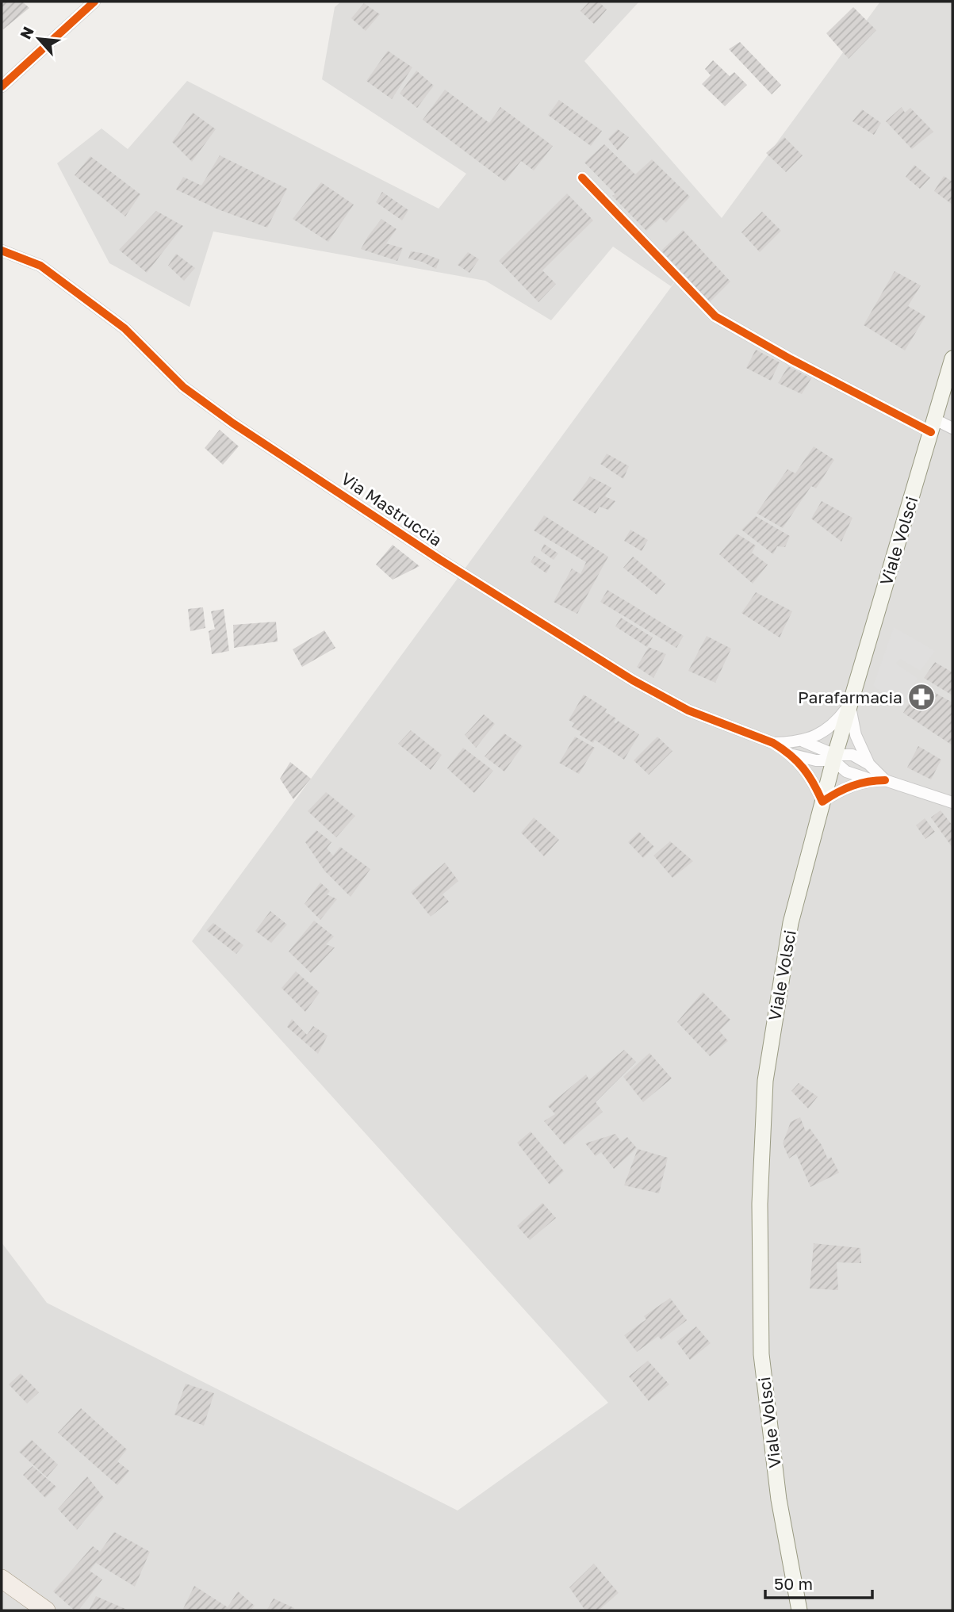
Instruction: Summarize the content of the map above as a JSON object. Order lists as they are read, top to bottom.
{
  "streets": {
    "main road": ["Viale Volsci"],
    "street": ["Via Mastruccia"]
  },
  "places": {
    "pharmacy": ["Parafarmacia"]
  },
  "scale_bar": "50 m",
  "north": "top left"
}
